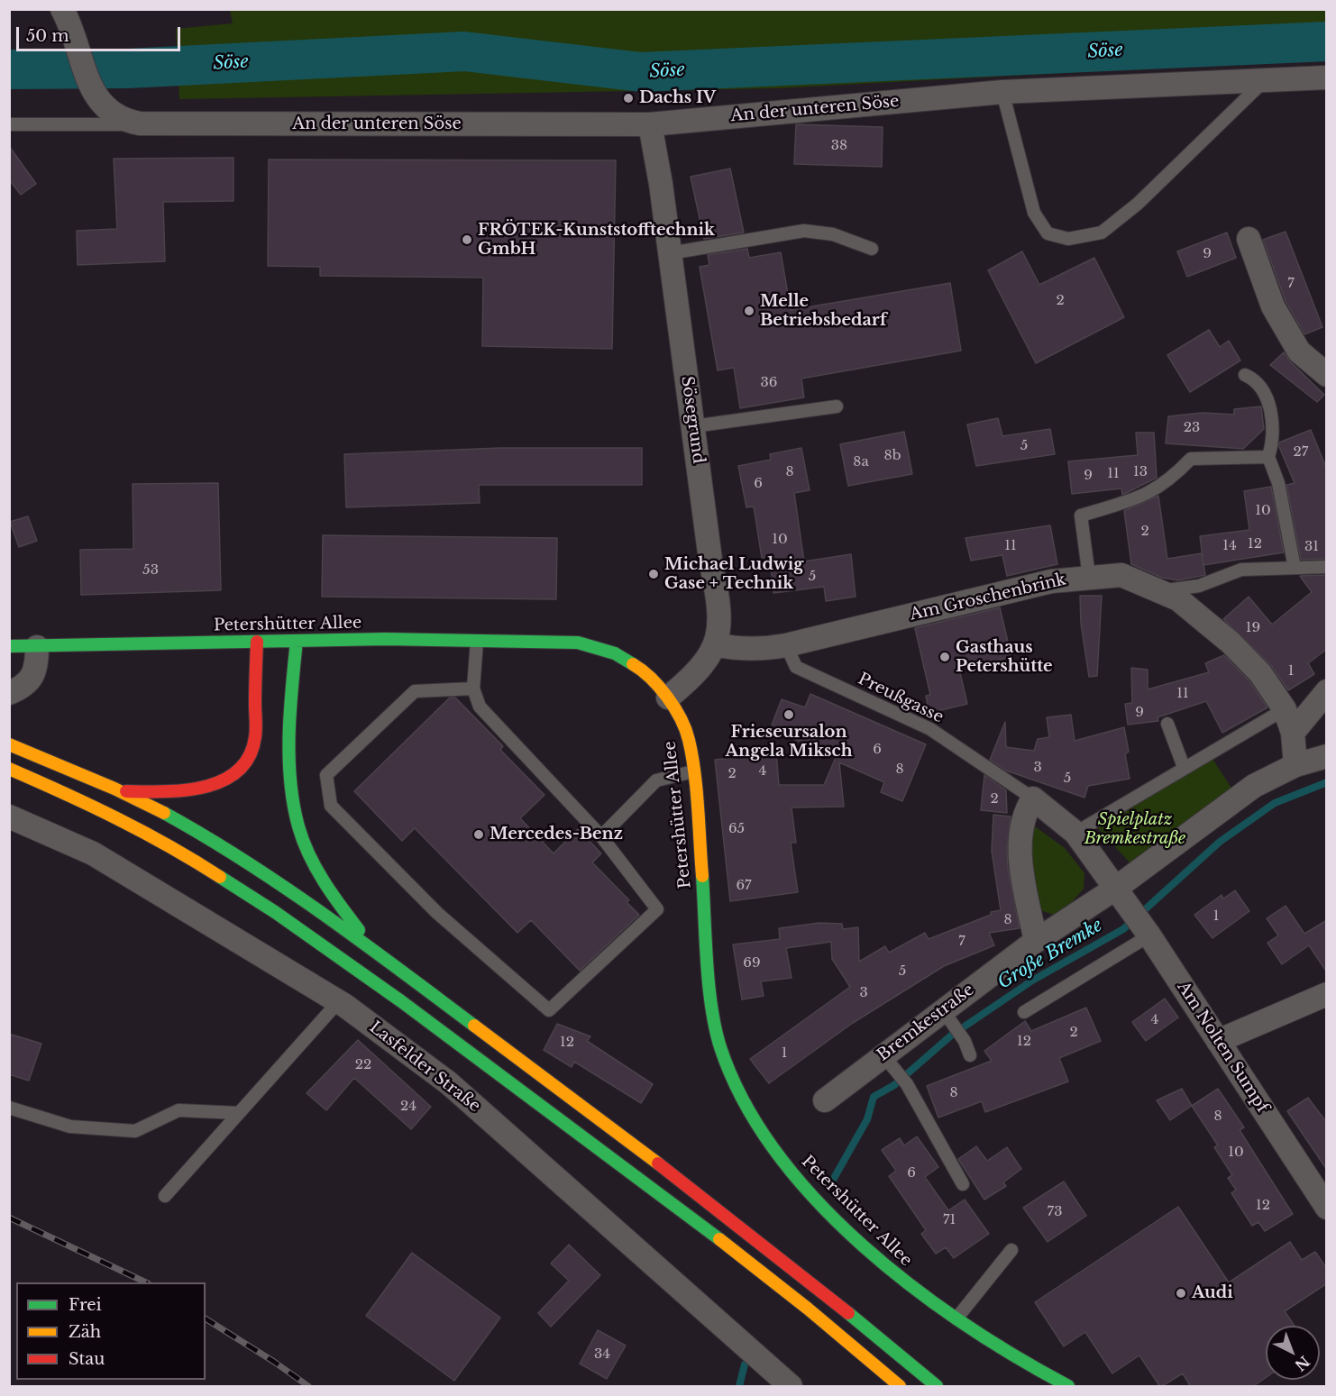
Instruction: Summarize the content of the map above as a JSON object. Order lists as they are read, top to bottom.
{
  "streets": {
    "main road": ["Petershütter Allee"],
    "street": [
      "An der unteren Söse",
      "Sösegrund",
      "Am Groschenbrink",
      "Bremkestraße",
      "Am Nolten Sumpf",
      "Lasfelder Straße"
    ],
    "lane": ["Preußgasse"]
  },
  "crossings": [
    ["An der unteren Söse", "Sösegrund"],
    ["Sösegrund", "Am Groschenbrink"],
    ["Sösegrund", "Petershütter Allee"],
    ["Am Groschenbrink", "Preußgasse"],
    ["Am Groschenbrink", "Bremkestraße"],
    ["Preußgasse", "Am Nolten Sumpf"],
    ["Bremkestraße", "Am Nolten Sumpf"]
  ],
  "water": ["Söse", "Große Bremke"],
  "parks": ["Spielplatz Bremkestraße"],
  "places": [
    "Dachs IV",
    "FRÖTEK-Kunststofftechnik GmbH",
    "Melle Betriebsbedarf",
    "Michael Ludwig Gase + Technik",
    "Gasthaus Petershütte",
    "Frieseursalon Angela Miksch",
    "Mercedes-Benz",
    "Audi"
  ],
  "house_numbers": [
    "38",
    "9",
    "7",
    "2",
    "36",
    "23",
    "5",
    "27",
    "8b",
    "8a",
    "8",
    "13",
    "11",
    "9",
    "6",
    "10",
    "2",
    "10",
    "12",
    "11",
    "14",
    "31",
    "53",
    "5",
    "19",
    "1",
    "11",
    "9",
    "6",
    "3",
    "8",
    "4",
    "2",
    "5",
    "2",
    "65",
    "67",
    "1",
    "8",
    "7",
    "69",
    "5",
    "3",
    "4",
    "2",
    "12",
    "12",
    "1",
    "22",
    "8",
    "24",
    "8",
    "10",
    "6",
    "12",
    "73",
    "71",
    "34"
  ],
  "legend": ["Frei", "Zäh", "Stau"],
  "scale_bar": "50 m",
  "north": "bottom right"
}
